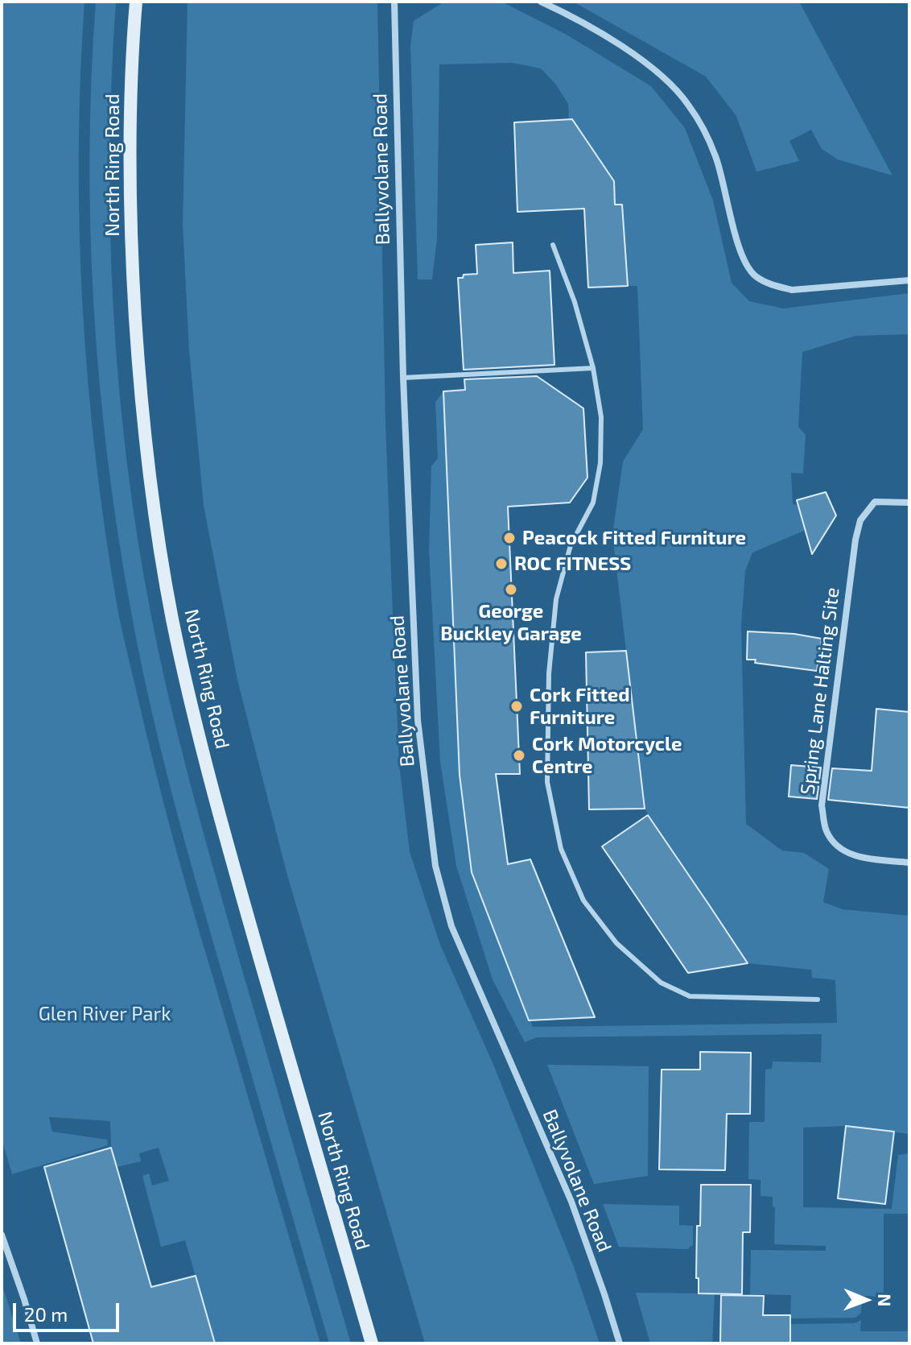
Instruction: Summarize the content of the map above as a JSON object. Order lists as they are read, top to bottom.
{
  "streets": {
    "main road": ["North Ring Road"],
    "street": ["Ballyvolane Road", "Spring Lane Halting Site"]
  },
  "parks": ["Glen River Park"],
  "places": [
    "Peacock Fitted Furniture",
    "ROC FITNESS",
    "George Buckley Garage",
    "Cork Fitted Furniture",
    "Cork Motorcycle Centre"
  ],
  "scale_bar": "20 m",
  "north": "right"
}
